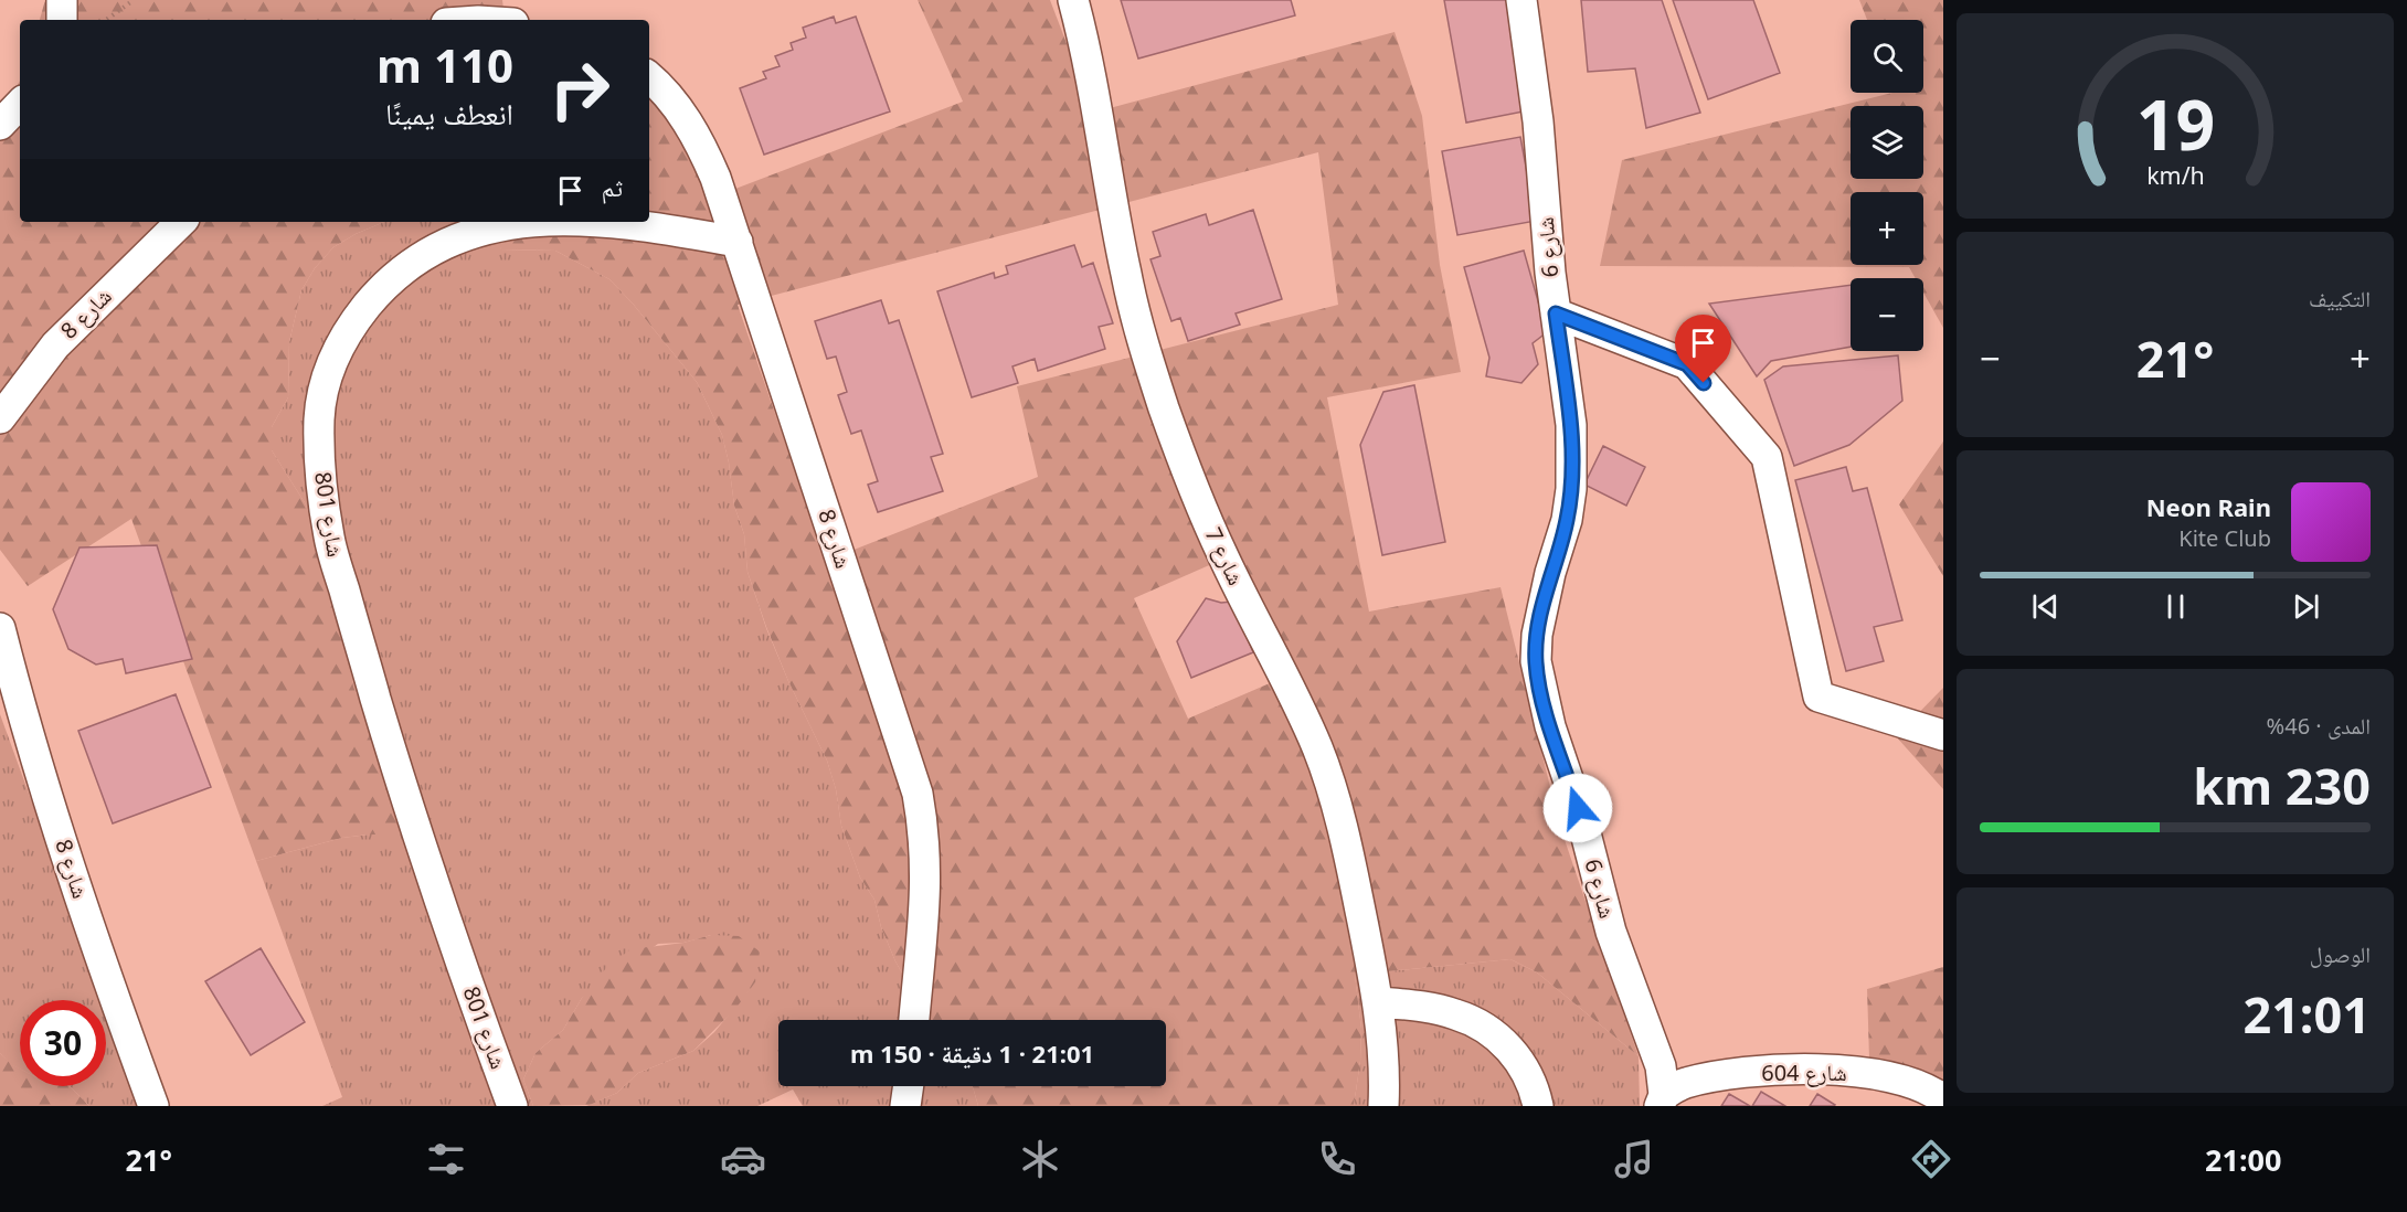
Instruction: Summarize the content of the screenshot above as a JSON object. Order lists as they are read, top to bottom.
{
  "streets": {
    "street": [
      "شارع 6",
      "شارع 8",
      "شارع 801",
      "شارع 7",
      "شارع 604"
    ]
  },
  "crossings": [
    ["شارع 6", "شارع 604"],
    ["شارع 8", "شارع 801"]
  ],
  "page": {
    "map_buttons": ["+", "−"],
    "turn": ["110 m", "انعطف يمينًا"],
    "then": "ثم",
    "tile": [
      "التكييف",
      ["المدى · 46%", "230 km"],
      ["الوصول", "21:01"]
    ],
    "heat": ["−", "21°", "+"],
    "song": ["Neon Rain", "Kite Club"],
    "limit": "30",
    "trip": "21:01 · 1 دقيقة · 150 m",
    "tabs": ["21:00", "21°"],
    "gauge": ["19", "km/h"]
  }
}
